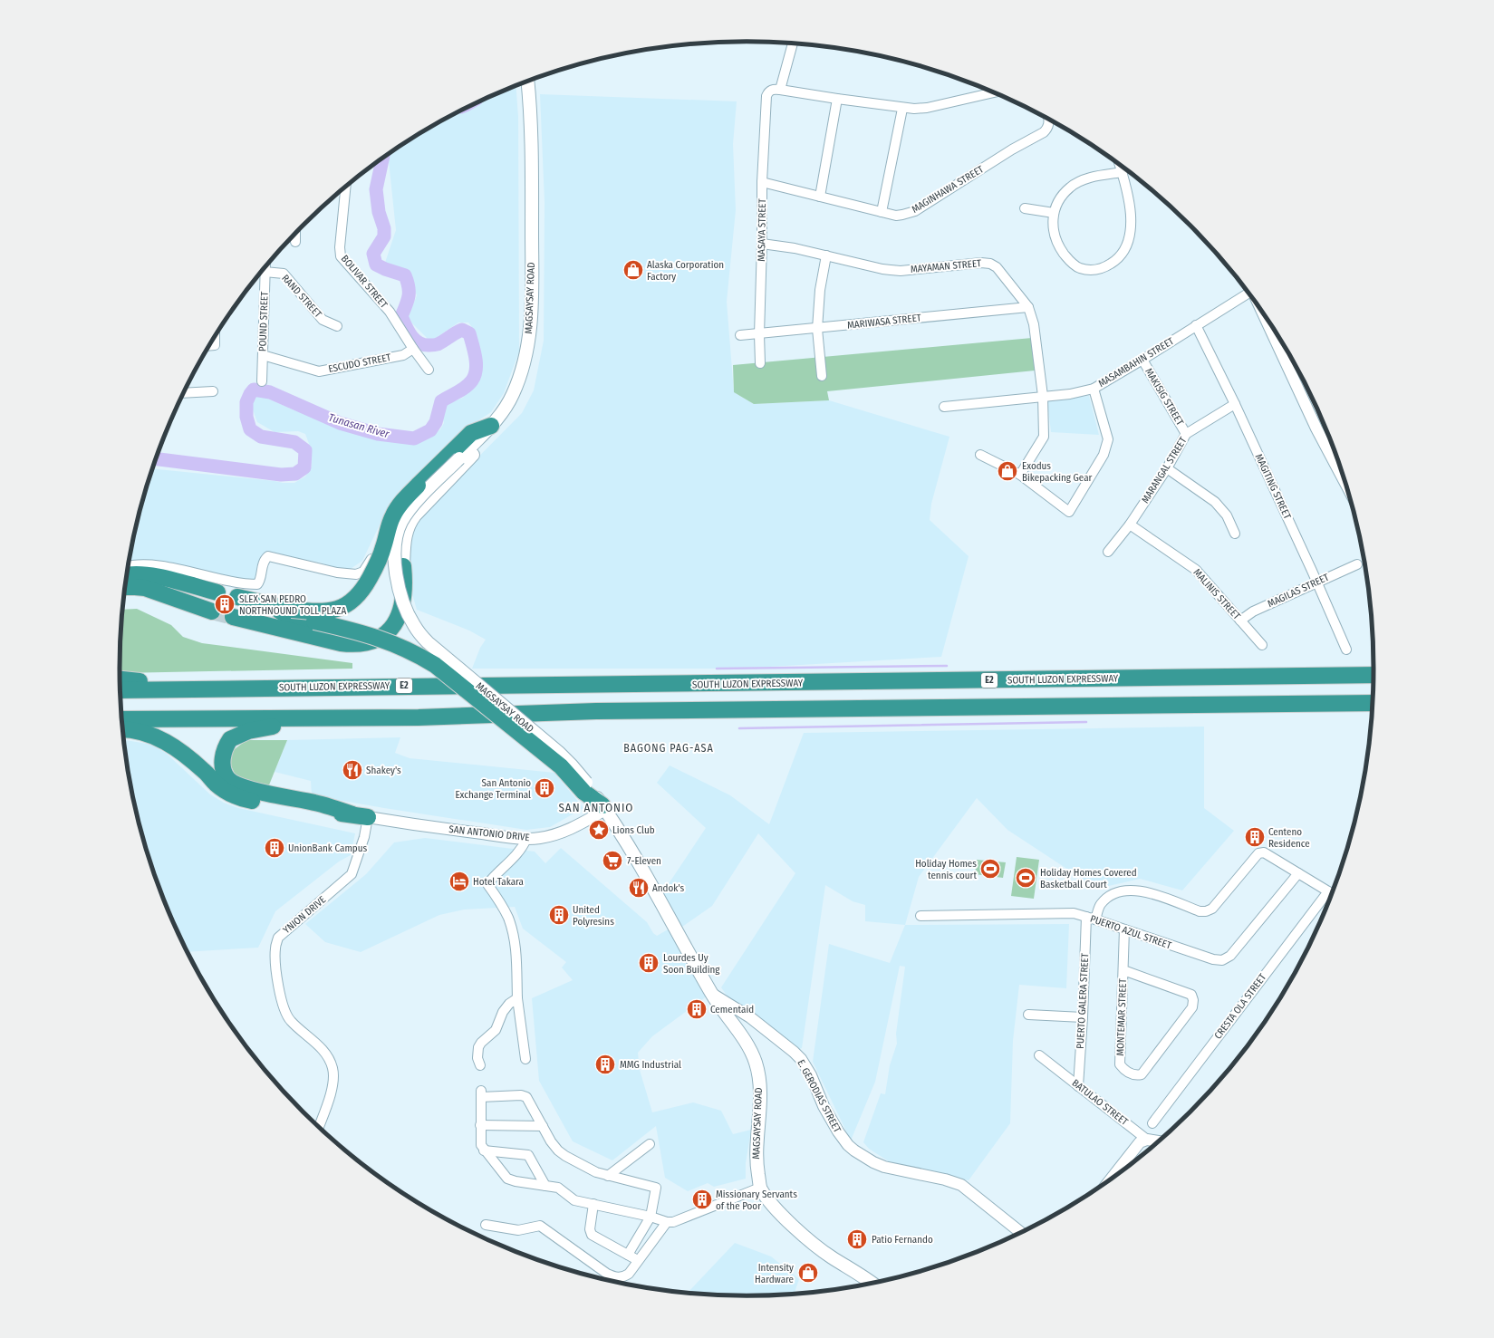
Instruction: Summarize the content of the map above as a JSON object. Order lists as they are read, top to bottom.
{
  "streets": {
    "highway": ["SOUTH LUZON EXPRESSWAY", "E2"],
    "main road": ["MAGSAYSAY ROAD"],
    "street": [
      "MAGINHAWA STREET",
      "MASAYA STREET",
      "MAYAMAN STREET",
      "BOLIVAR STREET",
      "RAND STREET",
      "POUND STREET",
      "MARIWASA STREET",
      "MASAMBAHIN STREET",
      "ESCUDO STREET",
      "MAKISIG STREET",
      "MARANGAL STREET",
      "MAGITING STREET",
      "MAGILAS STREET",
      "MALINIS STREET",
      "SAN ANTONIO DRIVE",
      "YNION DRIVE",
      "PUERTO AZUL STREET",
      "PUERTO GALERA STREET",
      "CRESTA OLA STREET",
      "MONTEMAR STREET",
      "E. GERODIAS STREET",
      "BATULAO STREET"
    ]
  },
  "crossings": [
    ["MAGINHAWA STREET", "MASAYA STREET"],
    ["MASAYA STREET", "MAYAMAN STREET"],
    ["MASAYA STREET", "MARIWASA STREET"],
    ["MAYAMAN STREET", "MARIWASA STREET"],
    ["MAYAMAN STREET", "MASAMBAHIN STREET"],
    ["BOLIVAR STREET", "ESCUDO STREET"],
    ["RAND STREET", "POUND STREET"],
    ["MAGSAYSAY ROAD", "SAN ANTONIO DRIVE"],
    ["MAGSAYSAY ROAD", "E. GERODIAS STREET"],
    ["POUND STREET", "ESCUDO STREET"],
    ["MASAMBAHIN STREET", "MAKISIG STREET"],
    ["MASAMBAHIN STREET", "MAGITING STREET"],
    ["MAKISIG STREET", "MARANGAL STREET"],
    ["MARANGAL STREET", "MAGITING STREET"],
    ["MARANGAL STREET", "MALINIS STREET"],
    ["MAGITING STREET", "MAGILAS STREET"],
    ["MAGILAS STREET", "MALINIS STREET"],
    ["SAN ANTONIO DRIVE", "YNION DRIVE"],
    ["PUERTO AZUL STREET", "PUERTO GALERA STREET"],
    ["PUERTO AZUL STREET", "MONTEMAR STREET"],
    ["PUERTO GALERA STREET", "BATULAO STREET"]
  ],
  "districts": ["BAGONG PAG-ASA", "SAN ANTONIO"],
  "water": ["Tunasan River"],
  "places": {
    "shop": ["Alaska Corporation Factory", "Exodus Bikepacking Gear", "Intensity Hardware"],
    "building": [
      "SLEX SAN PEDRO NORTHNOUND TOLL PLAZA",
      "San Antonio Exchange Terminal",
      "Centeno Residence",
      "UnionBank Campus",
      "United Polyresins",
      "Lourdes Uy Soon Building",
      "Cementaid",
      "MMG Industrial",
      "Missionary Servants of the Poor",
      "Patio Fernando"
    ],
    "restaurant": ["Shakey's", "Andok's"],
    "place": ["Lions Club"],
    "supermarket": ["7-Eleven"],
    "sports": ["Holiday Homes tennis court", "Holiday Homes Covered Basketball Court"],
    "hotel": ["Hotel Takara"]
  }
}
